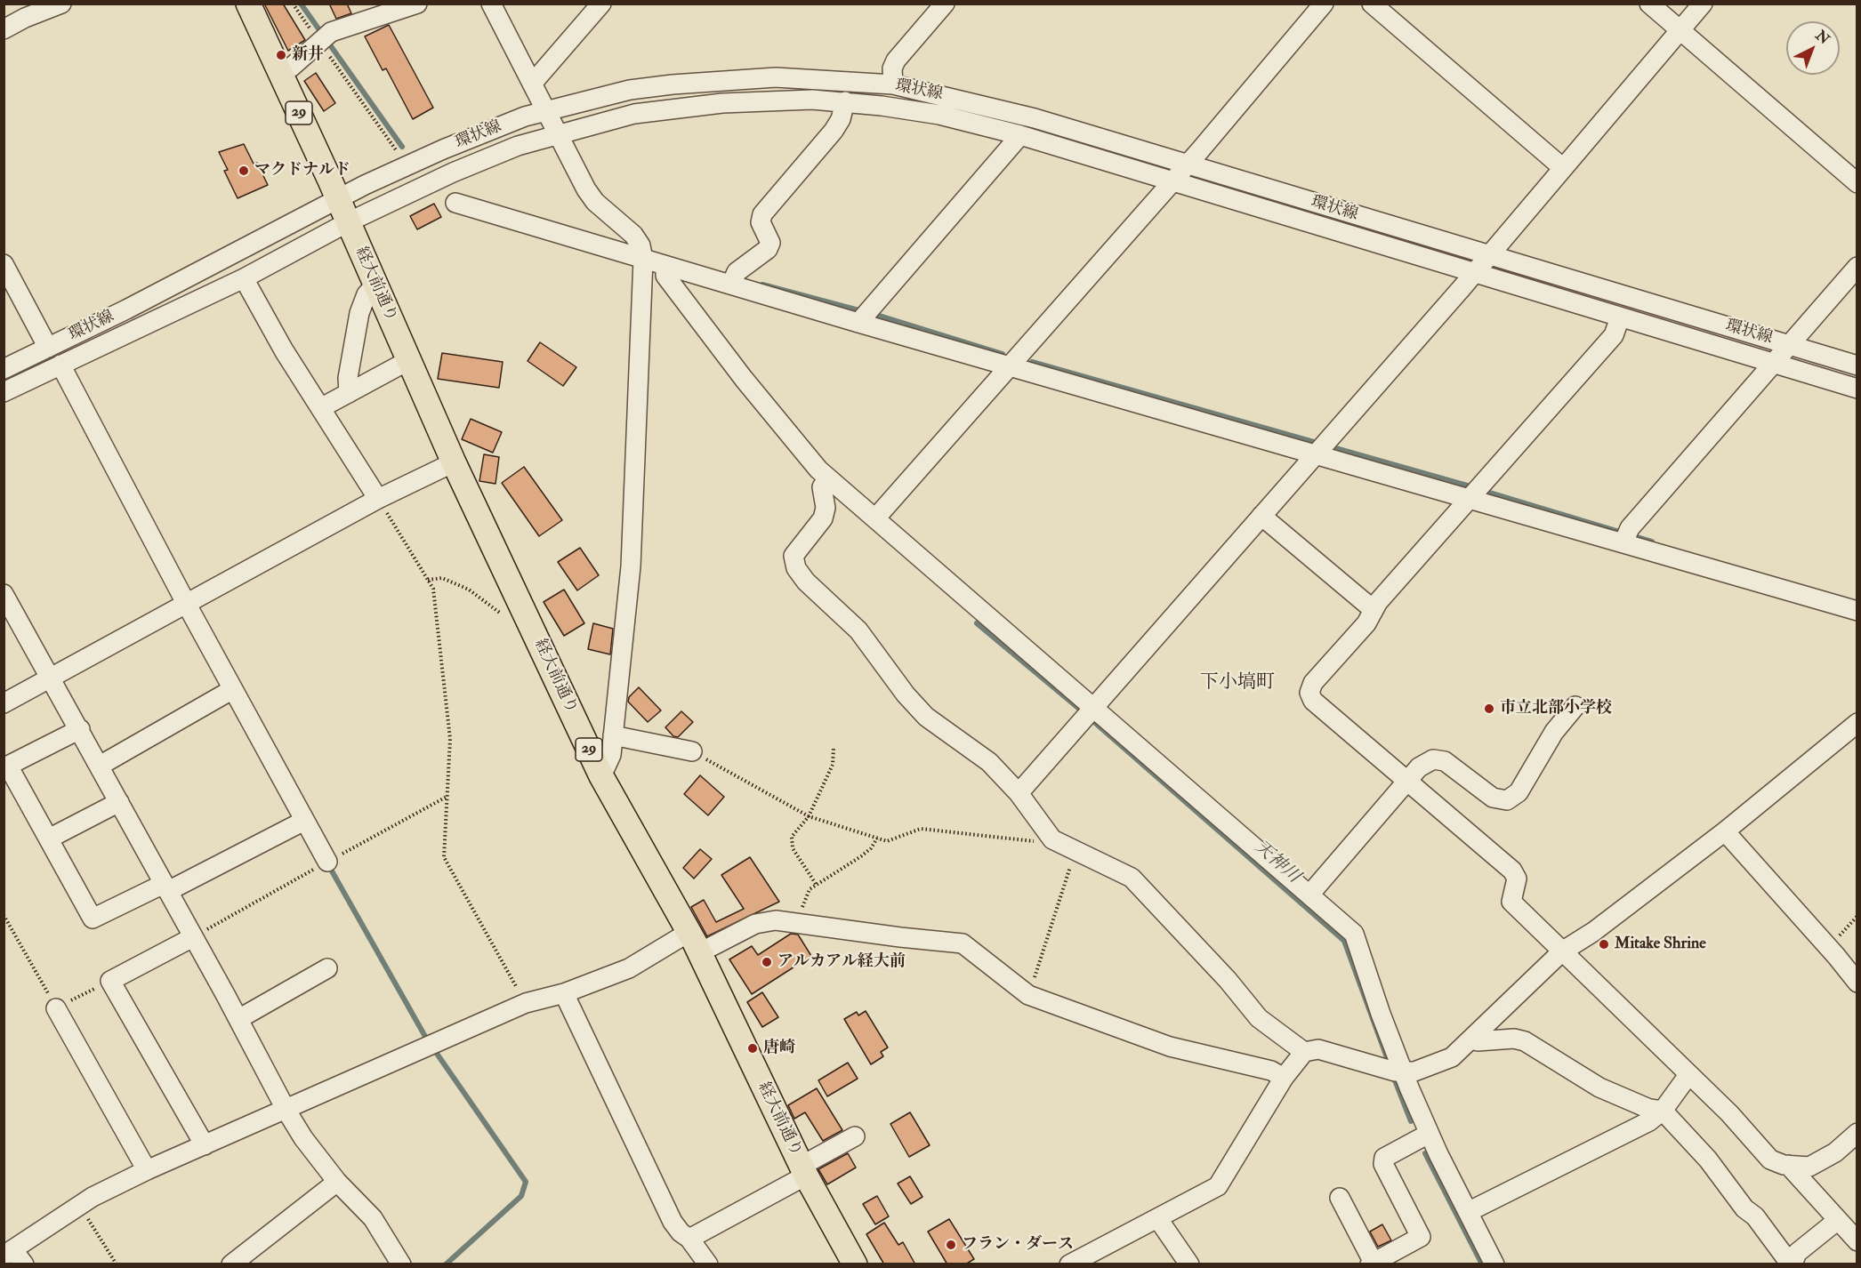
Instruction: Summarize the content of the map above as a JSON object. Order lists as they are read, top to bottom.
{
  "streets": {
    "main road": ["29", "経大前通り"],
    "street": ["環状線"]
  },
  "crossings": [
    ["環状線", "29"],
    ["環状線", "経大前通り"],
    ["29", "経大前通り"]
  ],
  "districts": ["下小塙町"],
  "water": ["天神川"],
  "places": [
    "新井",
    "マクドナルド",
    "市立北部小学校",
    "Mitake Shrine",
    "アルカアル経大前",
    "唐崎",
    "フラン・ダース"
  ],
  "north": "top right"
}
